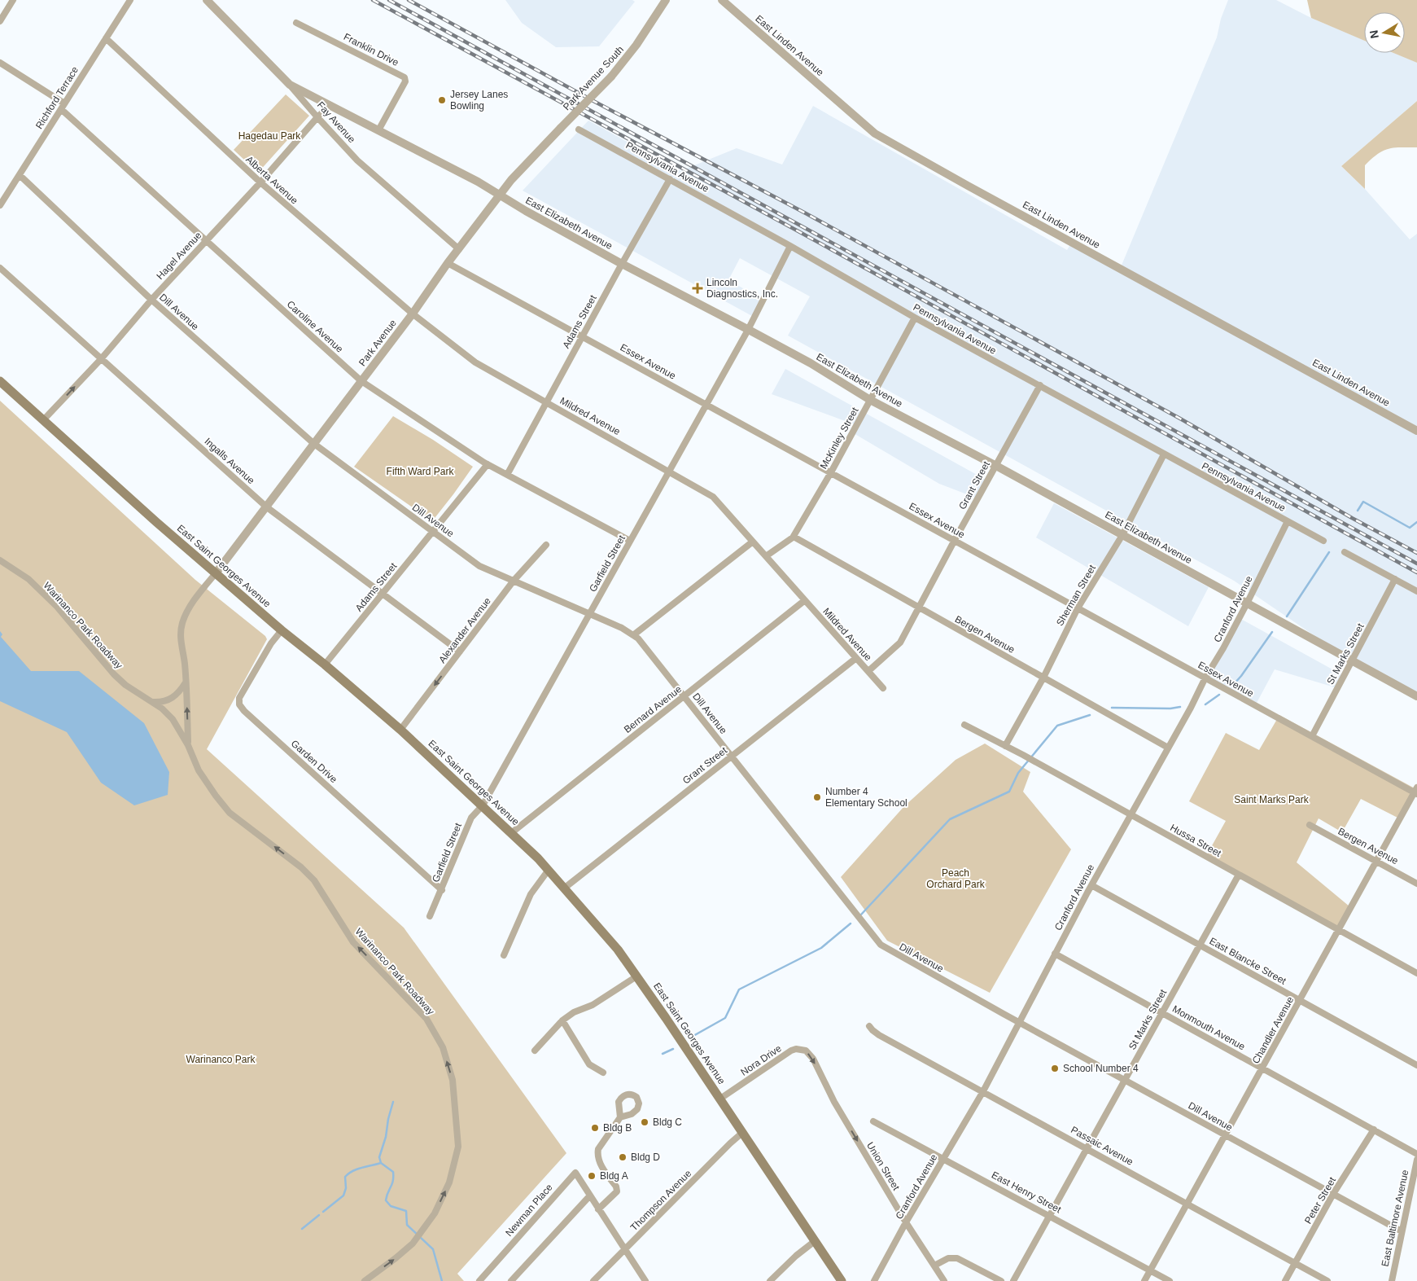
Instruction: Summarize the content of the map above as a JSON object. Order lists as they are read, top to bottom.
{
  "streets": {
    "main road": ["East Saint Georges Avenue"],
    "street": [
      "East Linden Avenue",
      "Franklin Drive",
      "Park Avenue South",
      "Richford Terrace",
      "Fay Avenue",
      "Pennsylvania Avenue",
      "Alberta Avenue",
      "East Elizabeth Avenue",
      "Hagel Avenue",
      "Dill Avenue",
      "Adams Street",
      "Caroline Avenue",
      "Park Avenue",
      "Essex Avenue",
      "Mildred Avenue",
      "McKinley Street",
      "Ingalls Avenue",
      "Grant Street",
      "Garfield Street",
      "Sherman Street",
      "Cranford Avenue",
      "Warinanco Park Roadway",
      "Alexander Avenue",
      "Bergen Avenue",
      "St Marks Street",
      "Bernard Avenue",
      "Garden Drive",
      "Hussa Street",
      "East Blancke Street",
      "Monmouth Avenue",
      "Chandler Avenue",
      "Nora Drive",
      "Passaic Avenue",
      "Union Street",
      "East Henry Street",
      "Thompson Avenue",
      "Peter Street",
      "Newman Place",
      "East Baltimore Avenue"
    ]
  },
  "crossings": [
    ["Franklin Drive", "East Elizabeth Avenue"],
    ["Park Avenue South", "Park Avenue"],
    ["Richford Terrace", "Alberta Avenue"],
    ["Richford Terrace", "Dill Avenue"],
    ["Richford Terrace", "Caroline Avenue"],
    ["Fay Avenue", "East Elizabeth Avenue"],
    ["Fay Avenue", "Hagel Avenue"],
    ["Fay Avenue", "Park Avenue"],
    ["Pennsylvania Avenue", "Adams Street"],
    ["Pennsylvania Avenue", "McKinley Street"],
    ["Pennsylvania Avenue", "Grant Street"],
    ["Pennsylvania Avenue", "Garfield Street"],
    ["Pennsylvania Avenue", "Sherman Street"],
    ["Pennsylvania Avenue", "Cranford Avenue"],
    ["Alberta Avenue", "Hagel Avenue"],
    ["Alberta Avenue", "Park Avenue"],
    ["Alberta Avenue", "Mildred Avenue"],
    ["East Elizabeth Avenue", "Hagel Avenue"],
    ["East Elizabeth Avenue", "Adams Street"],
    ["East Elizabeth Avenue", "Park Avenue"],
    ["East Elizabeth Avenue", "McKinley Street"],
    ["East Elizabeth Avenue", "Grant Street"],
    ["East Elizabeth Avenue", "Garfield Street"],
    ["East Elizabeth Avenue", "Sherman Street"],
    ["East Elizabeth Avenue", "Cranford Avenue"],
    ["East Elizabeth Avenue", "St Marks Street"],
    ["Hagel Avenue", "Dill Avenue"],
    ["Hagel Avenue", "Caroline Avenue"],
    ["Hagel Avenue", "Ingalls Avenue"],
    ["Hagel Avenue", "East Saint Georges Avenue"],
    ["Dill Avenue", "Adams Street"],
    ["Dill Avenue", "Park Avenue"],
    ["Dill Avenue", "Grant Street"],
    ["Dill Avenue", "Garfield Street"],
    ["Dill Avenue", "Cranford Avenue"],
    ["Dill Avenue", "Alexander Avenue"],
    ["Dill Avenue", "St Marks Street"],
    ["Dill Avenue", "Bernard Avenue"],
    ["Dill Avenue", "Chandler Avenue"],
    ["Dill Avenue", "Peter Street"],
    ["Dill Avenue", "East Baltimore Avenue"],
    ["Adams Street", "Caroline Avenue"],
    ["Adams Street", "Essex Avenue"],
    ["Adams Street", "Mildred Avenue"],
    ["Adams Street", "Ingalls Avenue"],
    ["Adams Street", "East Saint Georges Avenue"],
    ["Caroline Avenue", "Park Avenue"],
    ["Caroline Avenue", "Garfield Street"],
    ["Park Avenue", "Essex Avenue"],
    ["Park Avenue", "Mildred Avenue"],
    ["Park Avenue", "Ingalls Avenue"],
    ["Park Avenue", "East Saint Georges Avenue"],
    ["Park Avenue", "Warinanco Park Roadway"],
    ["Essex Avenue", "McKinley Street"],
    ["Essex Avenue", "Grant Street"],
    ["Essex Avenue", "Garfield Street"],
    ["Essex Avenue", "Sherman Street"],
    ["Essex Avenue", "Cranford Avenue"],
    ["Essex Avenue", "St Marks Street"],
    ["Essex Avenue", "Chandler Avenue"],
    ["Mildred Avenue", "McKinley Street"],
    ["Mildred Avenue", "Grant Street"],
    ["Mildred Avenue", "Garfield Street"],
    ["Mildred Avenue", "Bernard Avenue"],
    ["McKinley Street", "Bergen Avenue"],
    ["Ingalls Avenue", "Alexander Avenue"],
    ["Grant Street", "East Saint Georges Avenue"],
    ["Grant Street", "Bergen Avenue"],
    ["Garfield Street", "East Saint Georges Avenue"],
    ["Garfield Street", "Garden Drive"],
    ["East Saint Georges Avenue", "Warinanco Park Roadway"],
    ["East Saint Georges Avenue", "Alexander Avenue"],
    ["East Saint Georges Avenue", "Bernard Avenue"],
    ["East Saint Georges Avenue", "Garden Drive"],
    ["East Saint Georges Avenue", "Nora Drive"],
    ["East Saint Georges Avenue", "Thompson Avenue"],
    ["Sherman Street", "Bergen Avenue"],
    ["Sherman Street", "Hussa Street"],
    ["Cranford Avenue", "Bergen Avenue"],
    ["Cranford Avenue", "Hussa Street"],
    ["Cranford Avenue", "East Blancke Street"],
    ["Cranford Avenue", "Monmouth Avenue"],
    ["Cranford Avenue", "Passaic Avenue"],
    ["Cranford Avenue", "Union Street"],
    ["Cranford Avenue", "East Henry Street"],
    ["Bergen Avenue", "Chandler Avenue"],
    ["St Marks Street", "Hussa Street"],
    ["St Marks Street", "East Blancke Street"],
    ["St Marks Street", "Monmouth Avenue"],
    ["St Marks Street", "Passaic Avenue"],
    ["St Marks Street", "East Henry Street"],
    ["Hussa Street", "Chandler Avenue"],
    ["East Blancke Street", "Chandler Avenue"],
    ["Monmouth Avenue", "Chandler Avenue"],
    ["Monmouth Avenue", "Peter Street"],
    ["Chandler Avenue", "Passaic Avenue"],
    ["Chandler Avenue", "East Henry Street"],
    ["Nora Drive", "Union Street"],
    ["Passaic Avenue", "Peter Street"],
    ["Thompson Avenue", "Newman Place"]
  ],
  "one_way": ["Warinanco Park Roadway", "Alexander Avenue", "Union Street"],
  "parks": [
    "Hagedau Park",
    "Fifth Ward Park",
    "Saint Marks Park",
    "Peach Orchard Park",
    "Warinanco Park"
  ],
  "places": {
    "other": [
      "Jersey Lanes Bowling",
      "Number 4 Elementary School",
      "School Number 4",
      "Bldg C",
      "Bldg B",
      "Bldg D",
      "Bldg A"
    ],
    "health": ["Lincoln Diagnostics, Inc."]
  },
  "north": "left"
}
